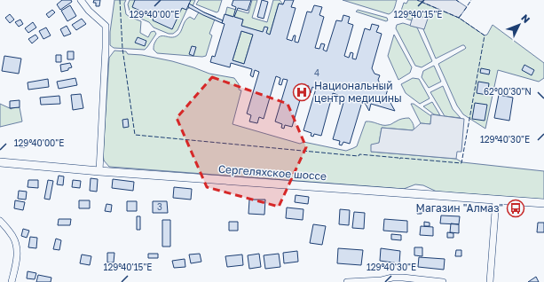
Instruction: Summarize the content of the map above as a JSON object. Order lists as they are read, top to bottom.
{
  "streets": {
    "main road": ["Сергеляхское шоссе"]
  },
  "places": {
    "hospital": ["Национальный центр медицины"],
    "bus stop": ["Магазин \"Алмаз\""]
  },
  "house_numbers": ["4", "3"],
  "north": "top right",
  "coordinates": [
    "129°40'00\"E",
    "129°40'15\"E",
    "62°00'30\"N",
    "129°40'30\"E"
  ]
}
